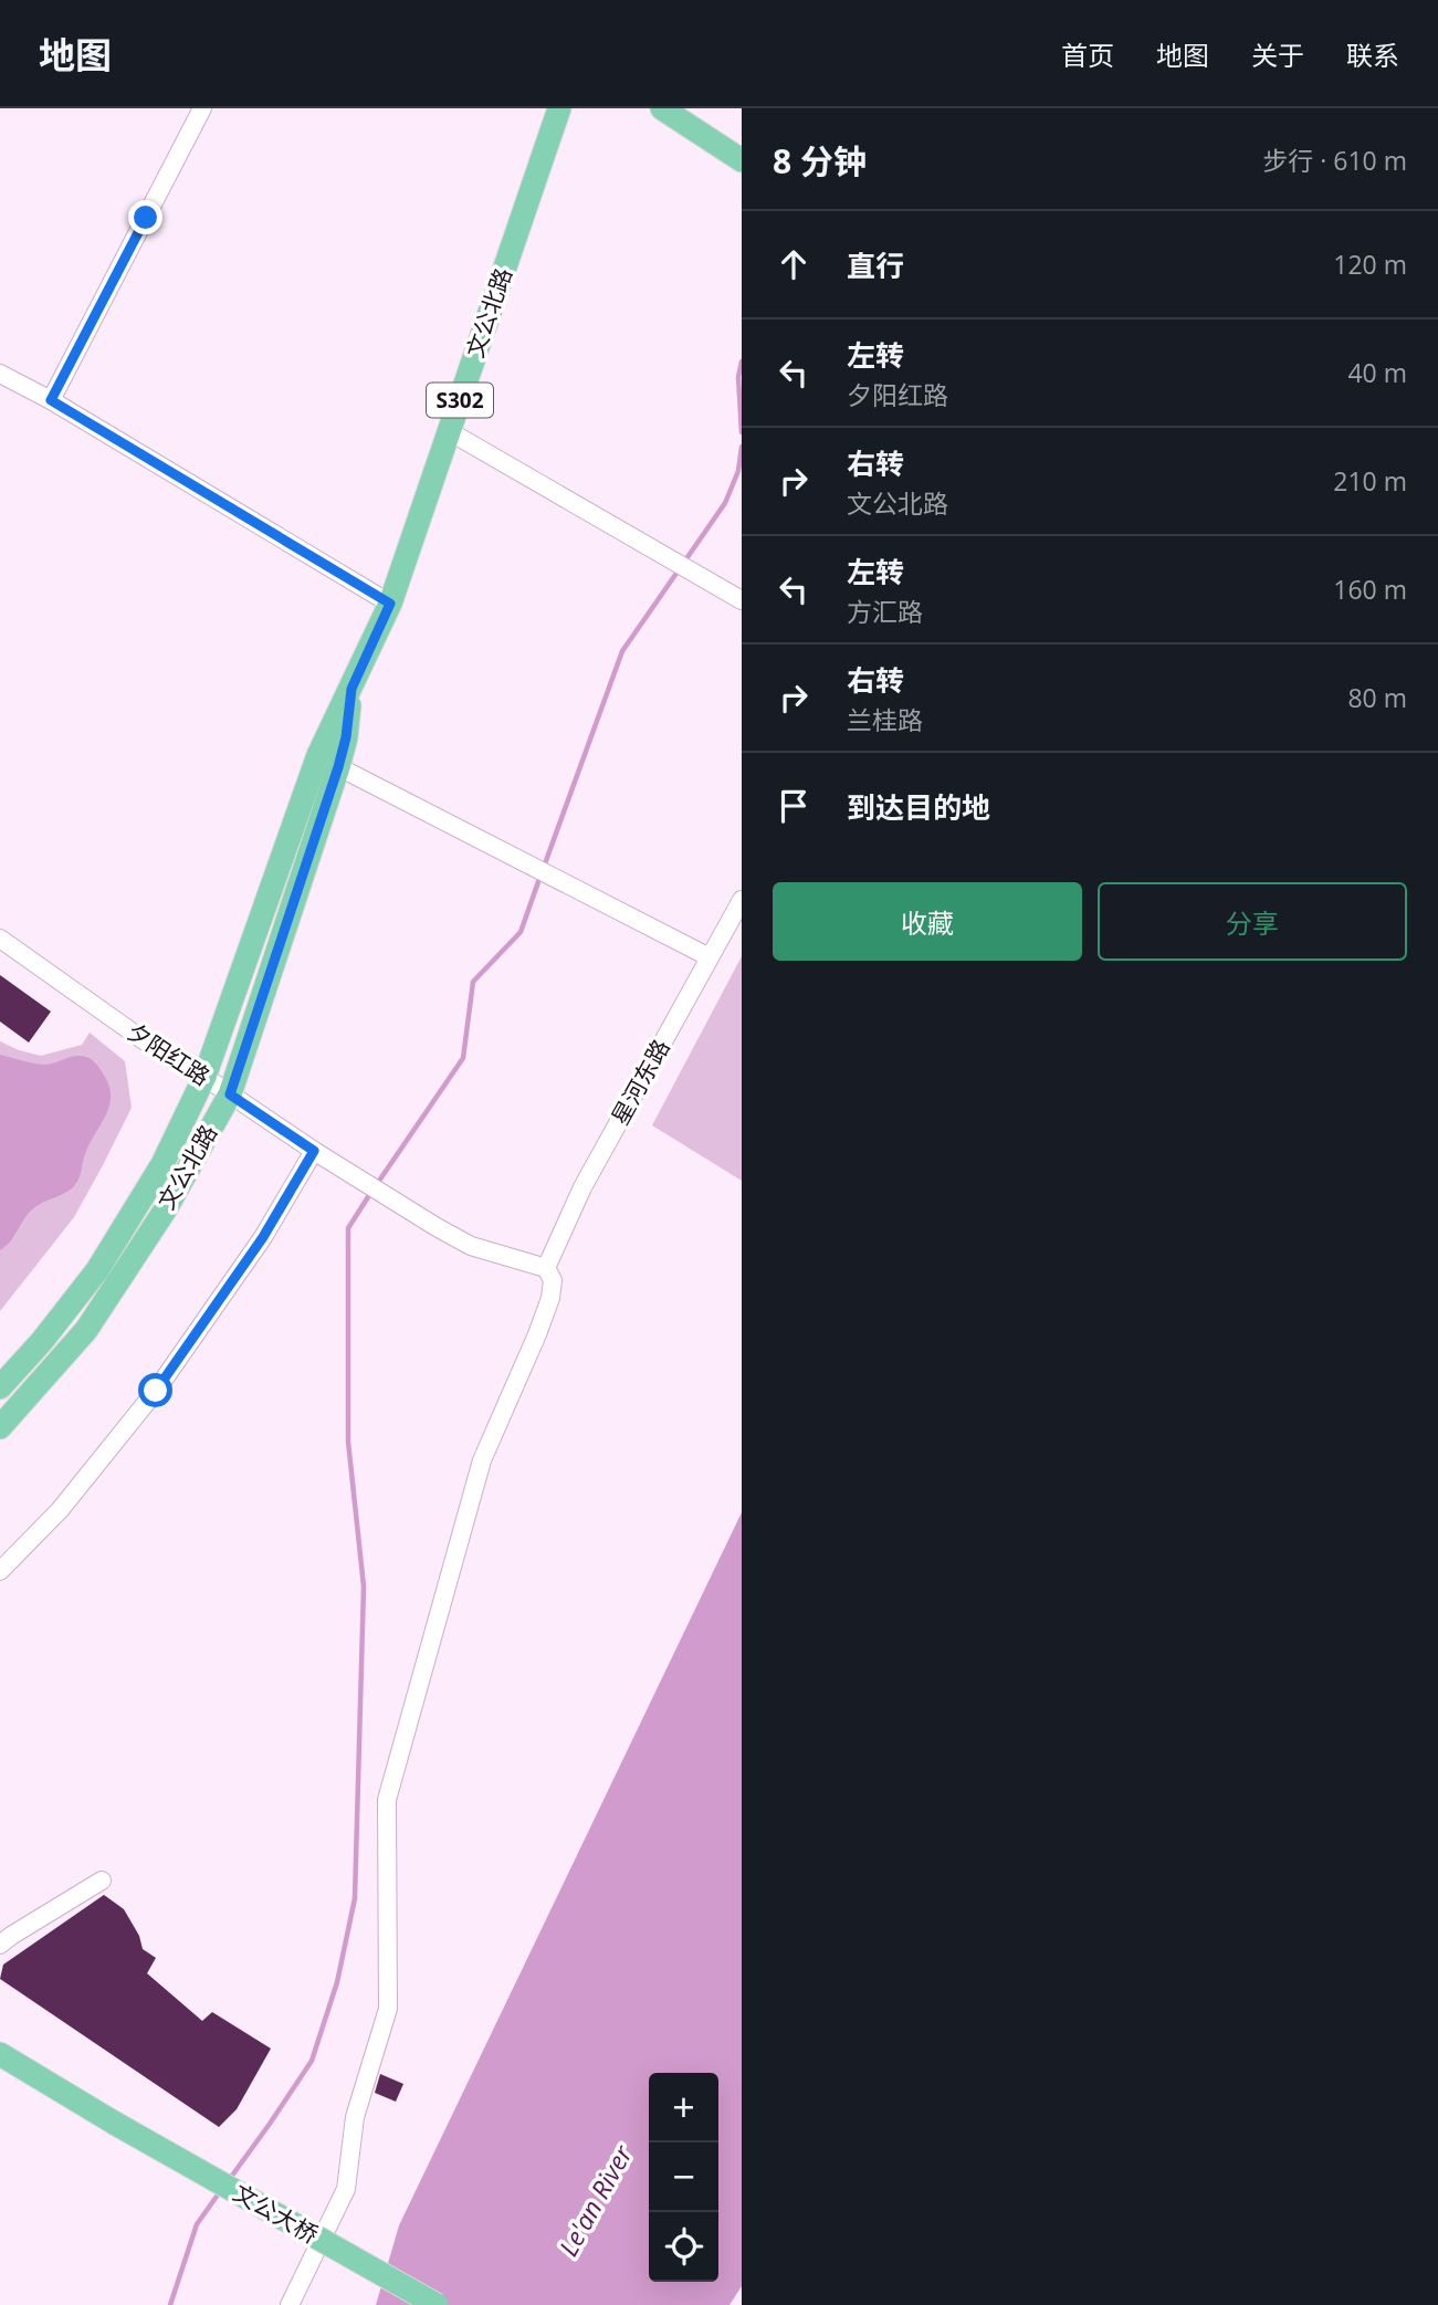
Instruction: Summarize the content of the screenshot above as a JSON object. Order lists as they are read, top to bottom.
{
  "streets": {
    "main road": ["文公北路", "S302", "文公大桥"],
    "street": ["夕阳红路", "星河东路"]
  },
  "crossings": [
    ["文公北路", "夕阳红路"],
    ["夕阳红路", "星河东路"]
  ],
  "water": ["Le'an River"],
  "page": {
    "header": "地图",
    "nav": [
      "首页",
      "地图",
      "关于",
      "联系"
    ],
    "heading": ["8 分钟", "步行 · 610 m"],
    "list": [
      ["直行", "120 m"],
      ["左转", "夕阳红路", "40 m"],
      ["右转", "文公北路", "210 m"],
      ["左转", "方汇路", "160 m"],
      ["右转", "兰桂路", "80 m"],
      "到达目的地"
    ],
    "buttons": ["收藏", "分享"],
    "map_buttons": ["+", "−"]
  }
}
